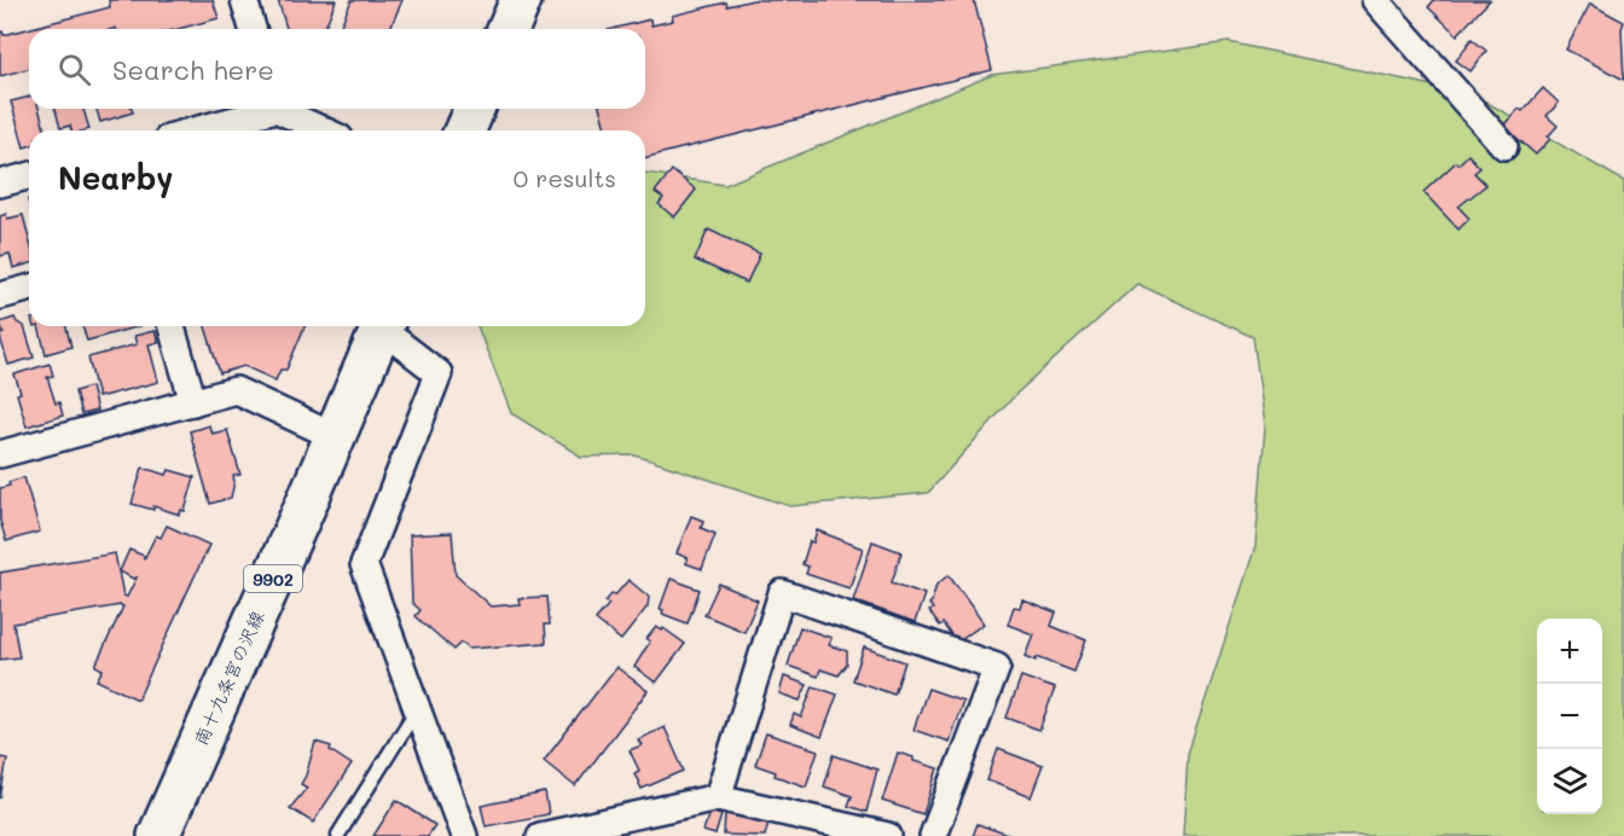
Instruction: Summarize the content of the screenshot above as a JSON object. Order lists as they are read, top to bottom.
{
  "streets": {
    "main road": ["9902", "南十九条宮の沢線"]
  },
  "page": {
    "search": "Search here",
    "heading": ["Nearby", "0 results"],
    "map_buttons": ["+", "−"]
  }
}
